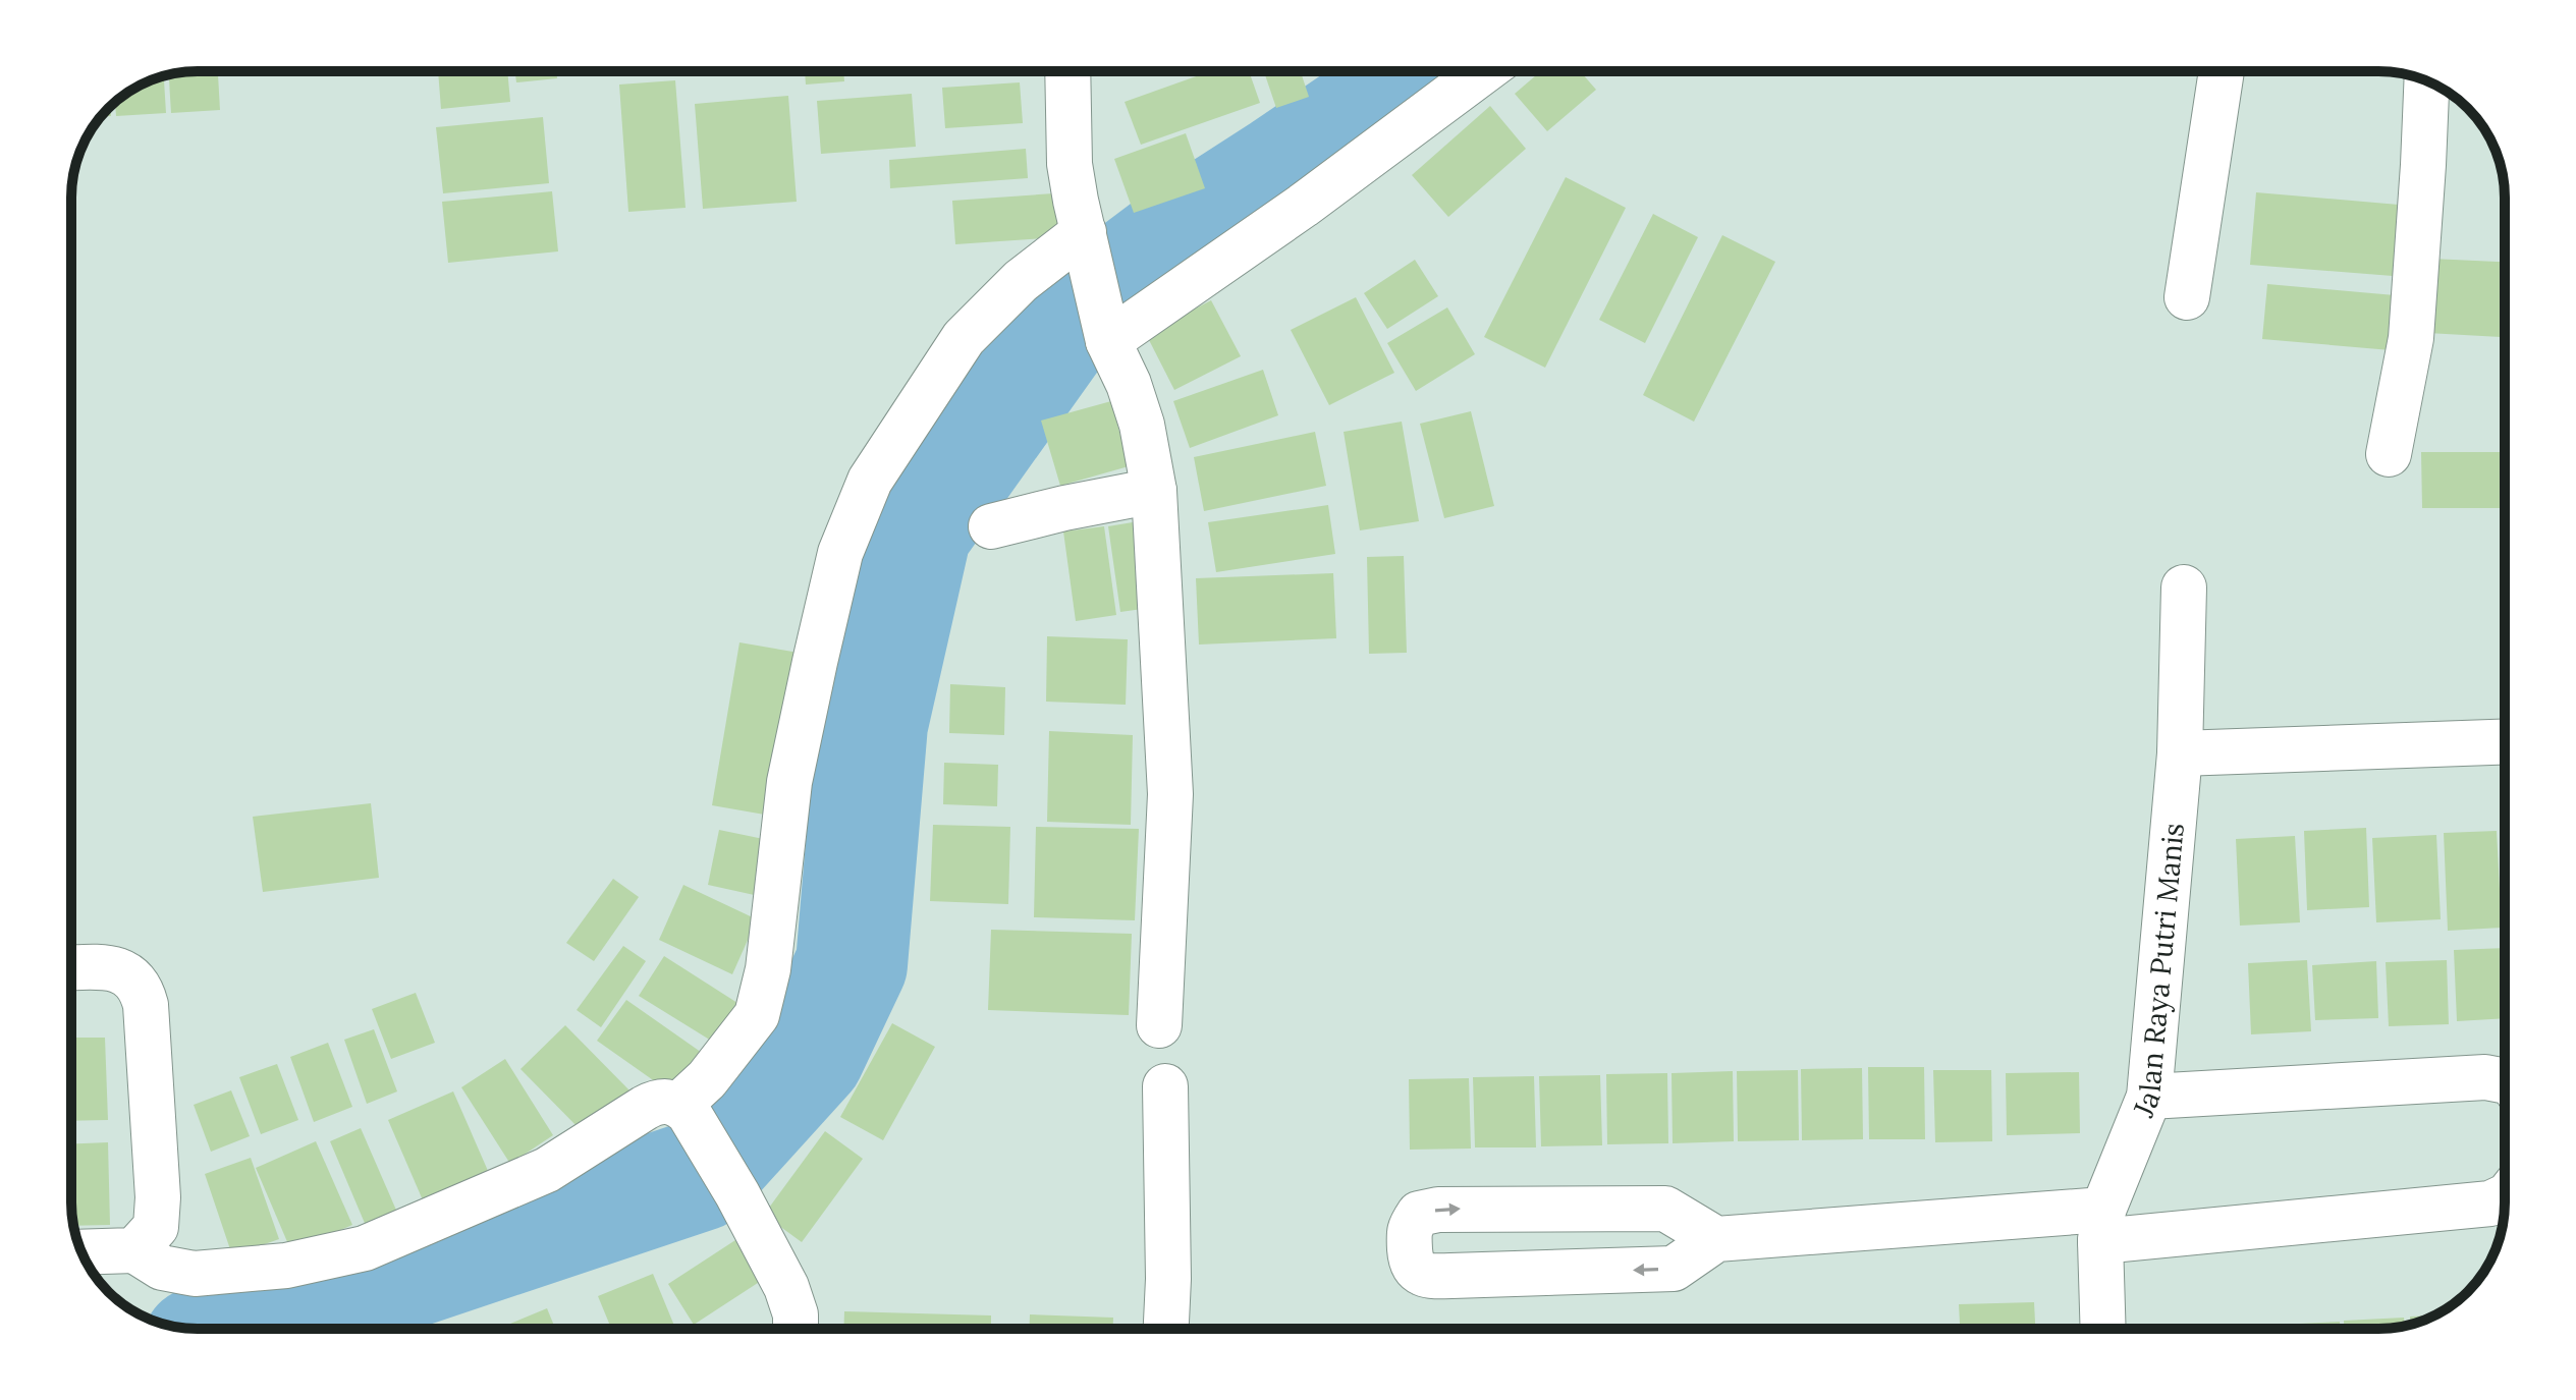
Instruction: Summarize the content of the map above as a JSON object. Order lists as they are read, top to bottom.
{
  "streets": {
    "street": ["Jalan Raya Putri Manis"]
  }
}
